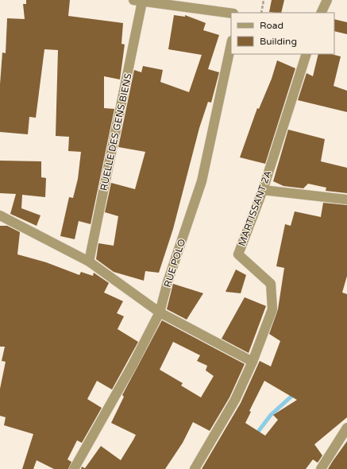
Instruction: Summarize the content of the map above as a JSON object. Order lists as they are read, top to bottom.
{
  "streets": {
    "street": ["RUELLE DES GENS BIENS", "MARTISSANT 2A", "RUE POLO"]
  },
  "legend": ["Road", "Building"]
}
